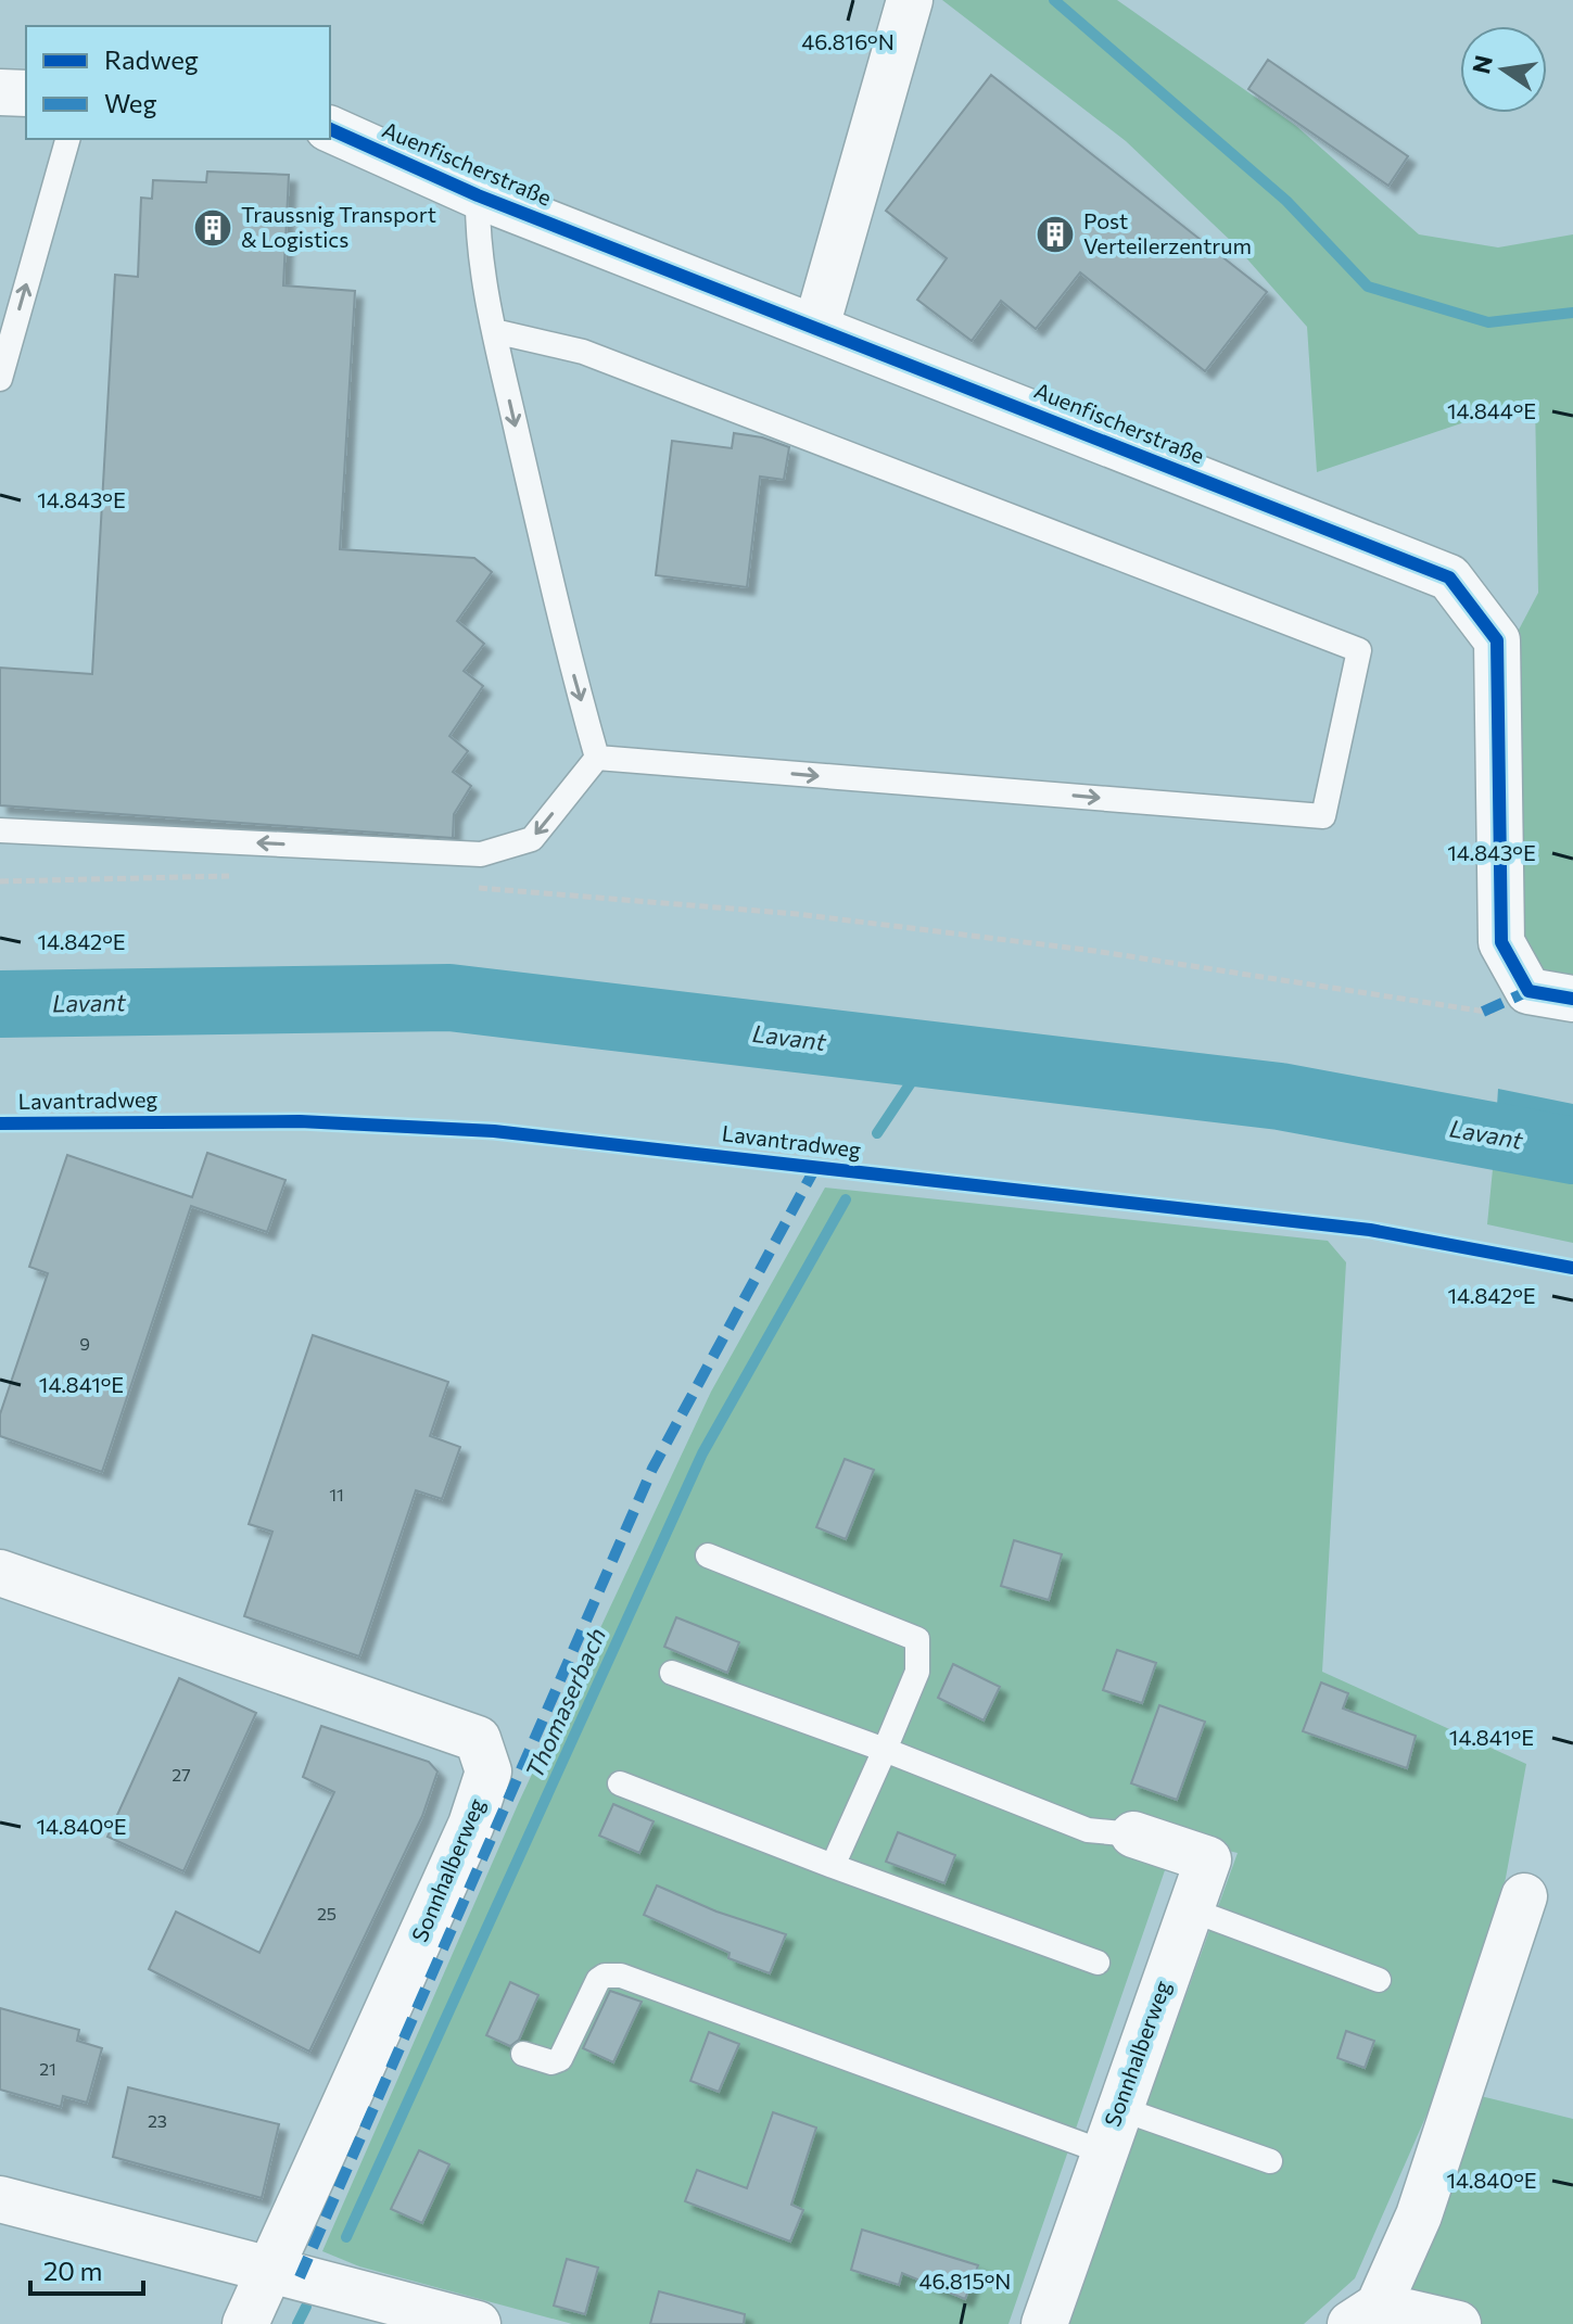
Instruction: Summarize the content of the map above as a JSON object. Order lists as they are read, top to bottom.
{
  "streets": {
    "street": ["Auenfischerstraße", "Sonnhalberweg"],
    "cycle path": ["Lavantradweg"]
  },
  "water": ["Lavant", "Thomaserbach"],
  "places": {
    "building": ["Traussnig Transport & Logistics", "Post Verteilerzentrum"]
  },
  "house_numbers": [
    "9",
    "11",
    "27",
    "25",
    "21",
    "23"
  ],
  "legend": ["Radweg", "Weg"],
  "scale_bar": "20 m",
  "north": "left",
  "coordinates": [
    "46.816°N",
    "14.844°E",
    "14.843°E",
    "14.842°E",
    "14.841°E",
    "14.840°E",
    "46.815°N"
  ]
}
